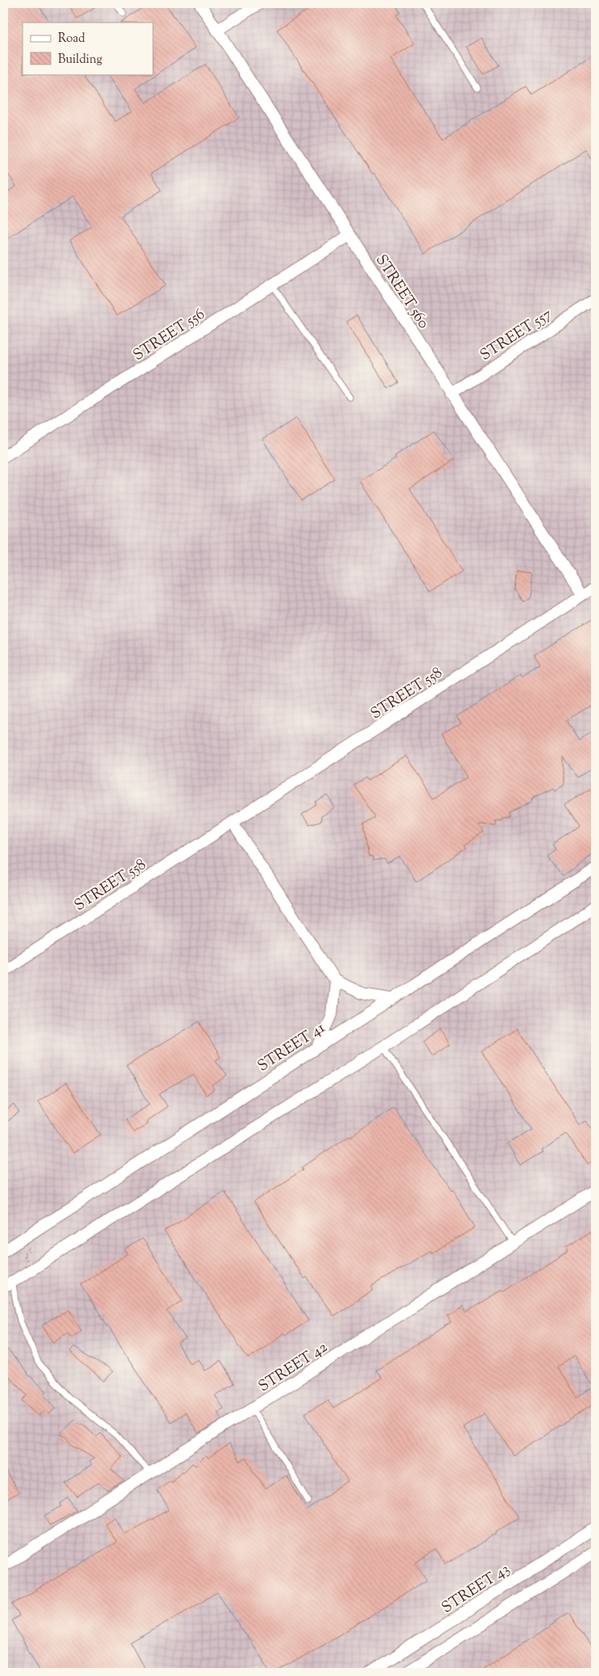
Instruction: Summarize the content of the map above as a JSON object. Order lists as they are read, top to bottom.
{
  "streets": {
    "street": [
      "STREET 560",
      "STREET 556",
      "STREET 557",
      "STREET 558",
      "STREET 41",
      "STREET 42",
      "STREET 43"
    ]
  },
  "crossings": [
    ["STREET 560", "STREET 556"],
    ["STREET 560", "STREET 557"],
    ["STREET 560", "STREET 558"]
  ],
  "legend": ["Road", "Building"]
}
